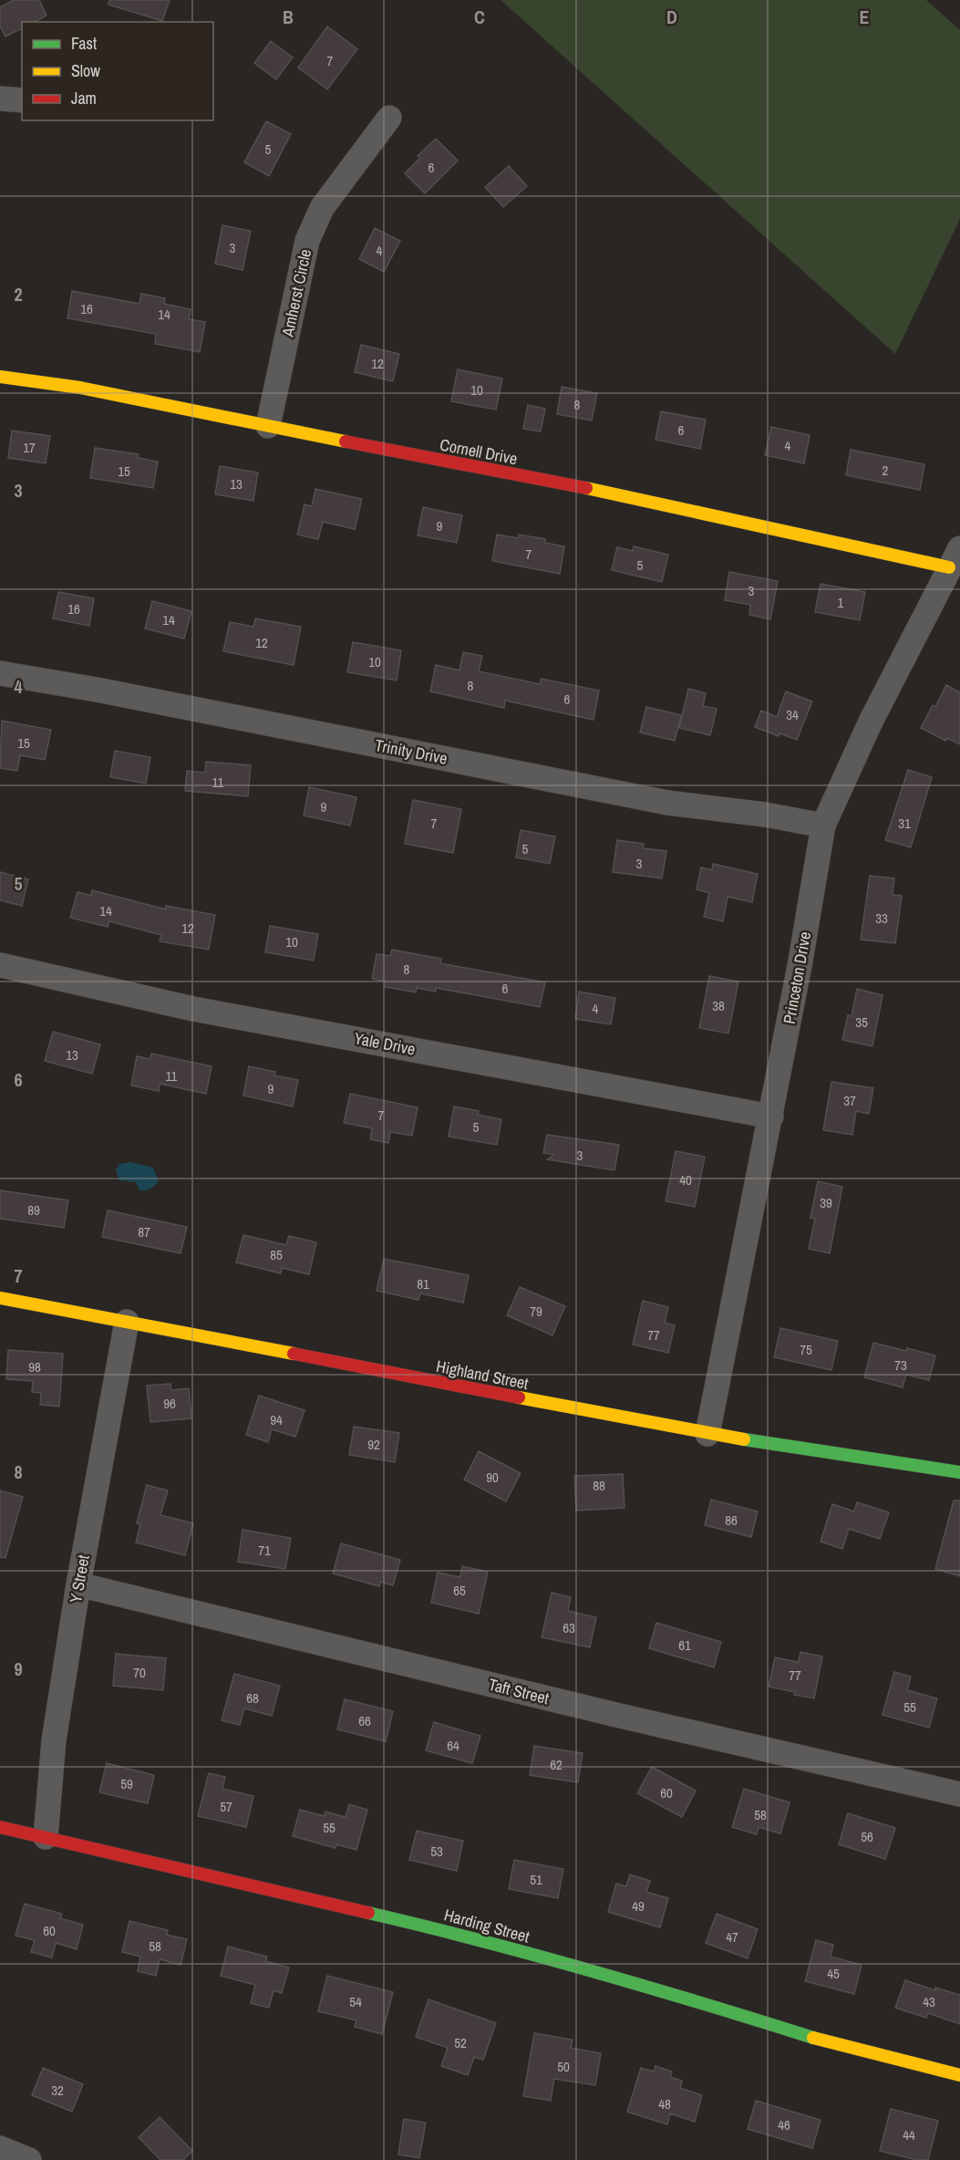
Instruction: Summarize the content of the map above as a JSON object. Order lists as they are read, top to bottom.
{
  "streets": {
    "street": [
      "Amherst Circle",
      "Cornell Drive",
      "Trinity Drive",
      "Princeton Drive",
      "Yale Drive",
      "Highland Street",
      "Y Street",
      "Taft Street",
      "Harding Street"
    ]
  },
  "crossings": [
    ["Amherst Circle", "Cornell Drive"],
    ["Cornell Drive", "Princeton Drive"],
    ["Trinity Drive", "Princeton Drive"],
    ["Princeton Drive", "Yale Drive"],
    ["Princeton Drive", "Highland Street"],
    ["Highland Street", "Y Street"],
    ["Y Street", "Taft Street"],
    ["Y Street", "Harding Street"]
  ],
  "house_numbers": [
    "7",
    "5",
    "6",
    "3",
    "4",
    "16",
    "14",
    "12",
    "10",
    "8",
    "6",
    "4",
    "17",
    "2",
    "15",
    "13",
    "9",
    "7",
    "5",
    "3",
    "1",
    "16",
    "14",
    "12",
    "10",
    "8",
    "6",
    "34",
    "15",
    "11",
    "9",
    "7",
    "31",
    "5",
    "3",
    "14",
    "33",
    "12",
    "10",
    "8",
    "6",
    "38",
    "4",
    "35",
    "13",
    "11",
    "9",
    "37",
    "7",
    "5",
    "3",
    "40",
    "39",
    "89",
    "87",
    "85",
    "81",
    "79",
    "77",
    "75",
    "73",
    "98",
    "96",
    "94",
    "92",
    "90",
    "88",
    "86",
    "71",
    "65",
    "63",
    "61",
    "70",
    "77",
    "68",
    "55",
    "66",
    "64",
    "62",
    "59",
    "60",
    "57",
    "58",
    "55",
    "56",
    "53",
    "51",
    "49",
    "60",
    "47",
    "58",
    "45",
    "54",
    "43",
    "52",
    "50",
    "32",
    "48",
    "46",
    "44"
  ],
  "legend": ["Fast", "Slow", "Jam"],
  "grid": {
    "columns": [
      "B",
      "C",
      "D",
      "E"
    ],
    "rows": [
      "2",
      "3",
      "4",
      "5",
      "6",
      "7",
      "8",
      "9"
    ]
  }
}
